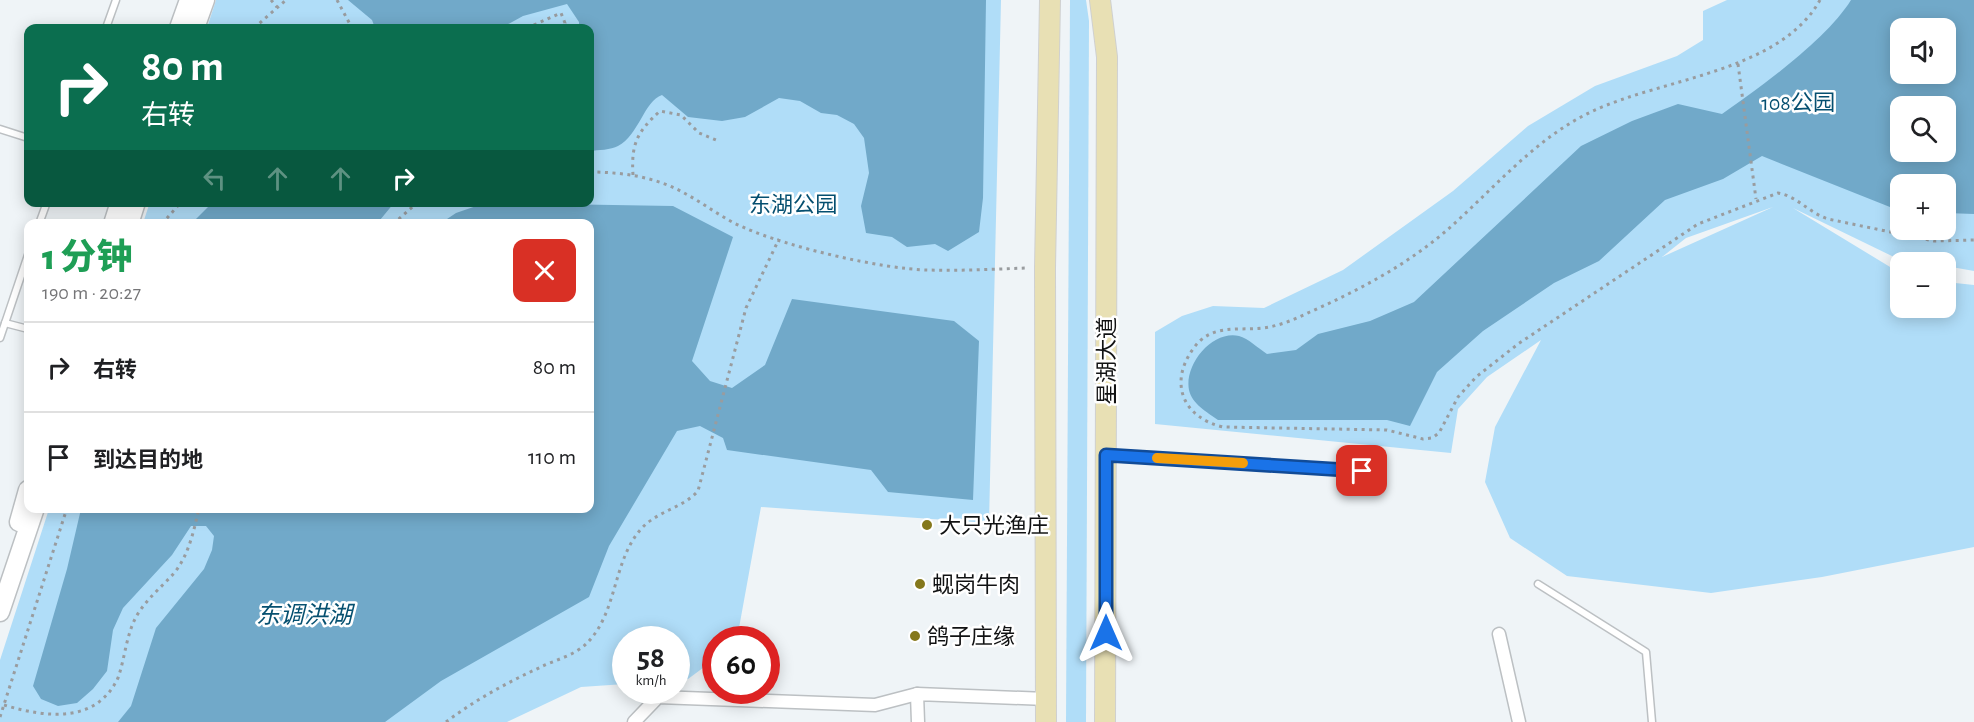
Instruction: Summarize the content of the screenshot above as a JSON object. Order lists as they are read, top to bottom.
{
  "streets": {
    "main road": ["星湖大道"]
  },
  "water": ["东调洪湖"],
  "parks": ["108公园", "东湖公园"],
  "places": ["大只光渔庄", "蚬岗牛肉", "鸽子庄缘"],
  "page": {
    "map_buttons": ["+", "−"],
    "turn": ["80 m", "右转"],
    "heading": ["1 分钟", "190 m · 20:27"],
    "list": [
      {
        "name": "右转",
        "value": "80 m"
      },
      {
        "name": "到达目的地",
        "value": "110 m"
      }
    ],
    "speed": "58 km/h",
    "limit": "60"
  }
}
